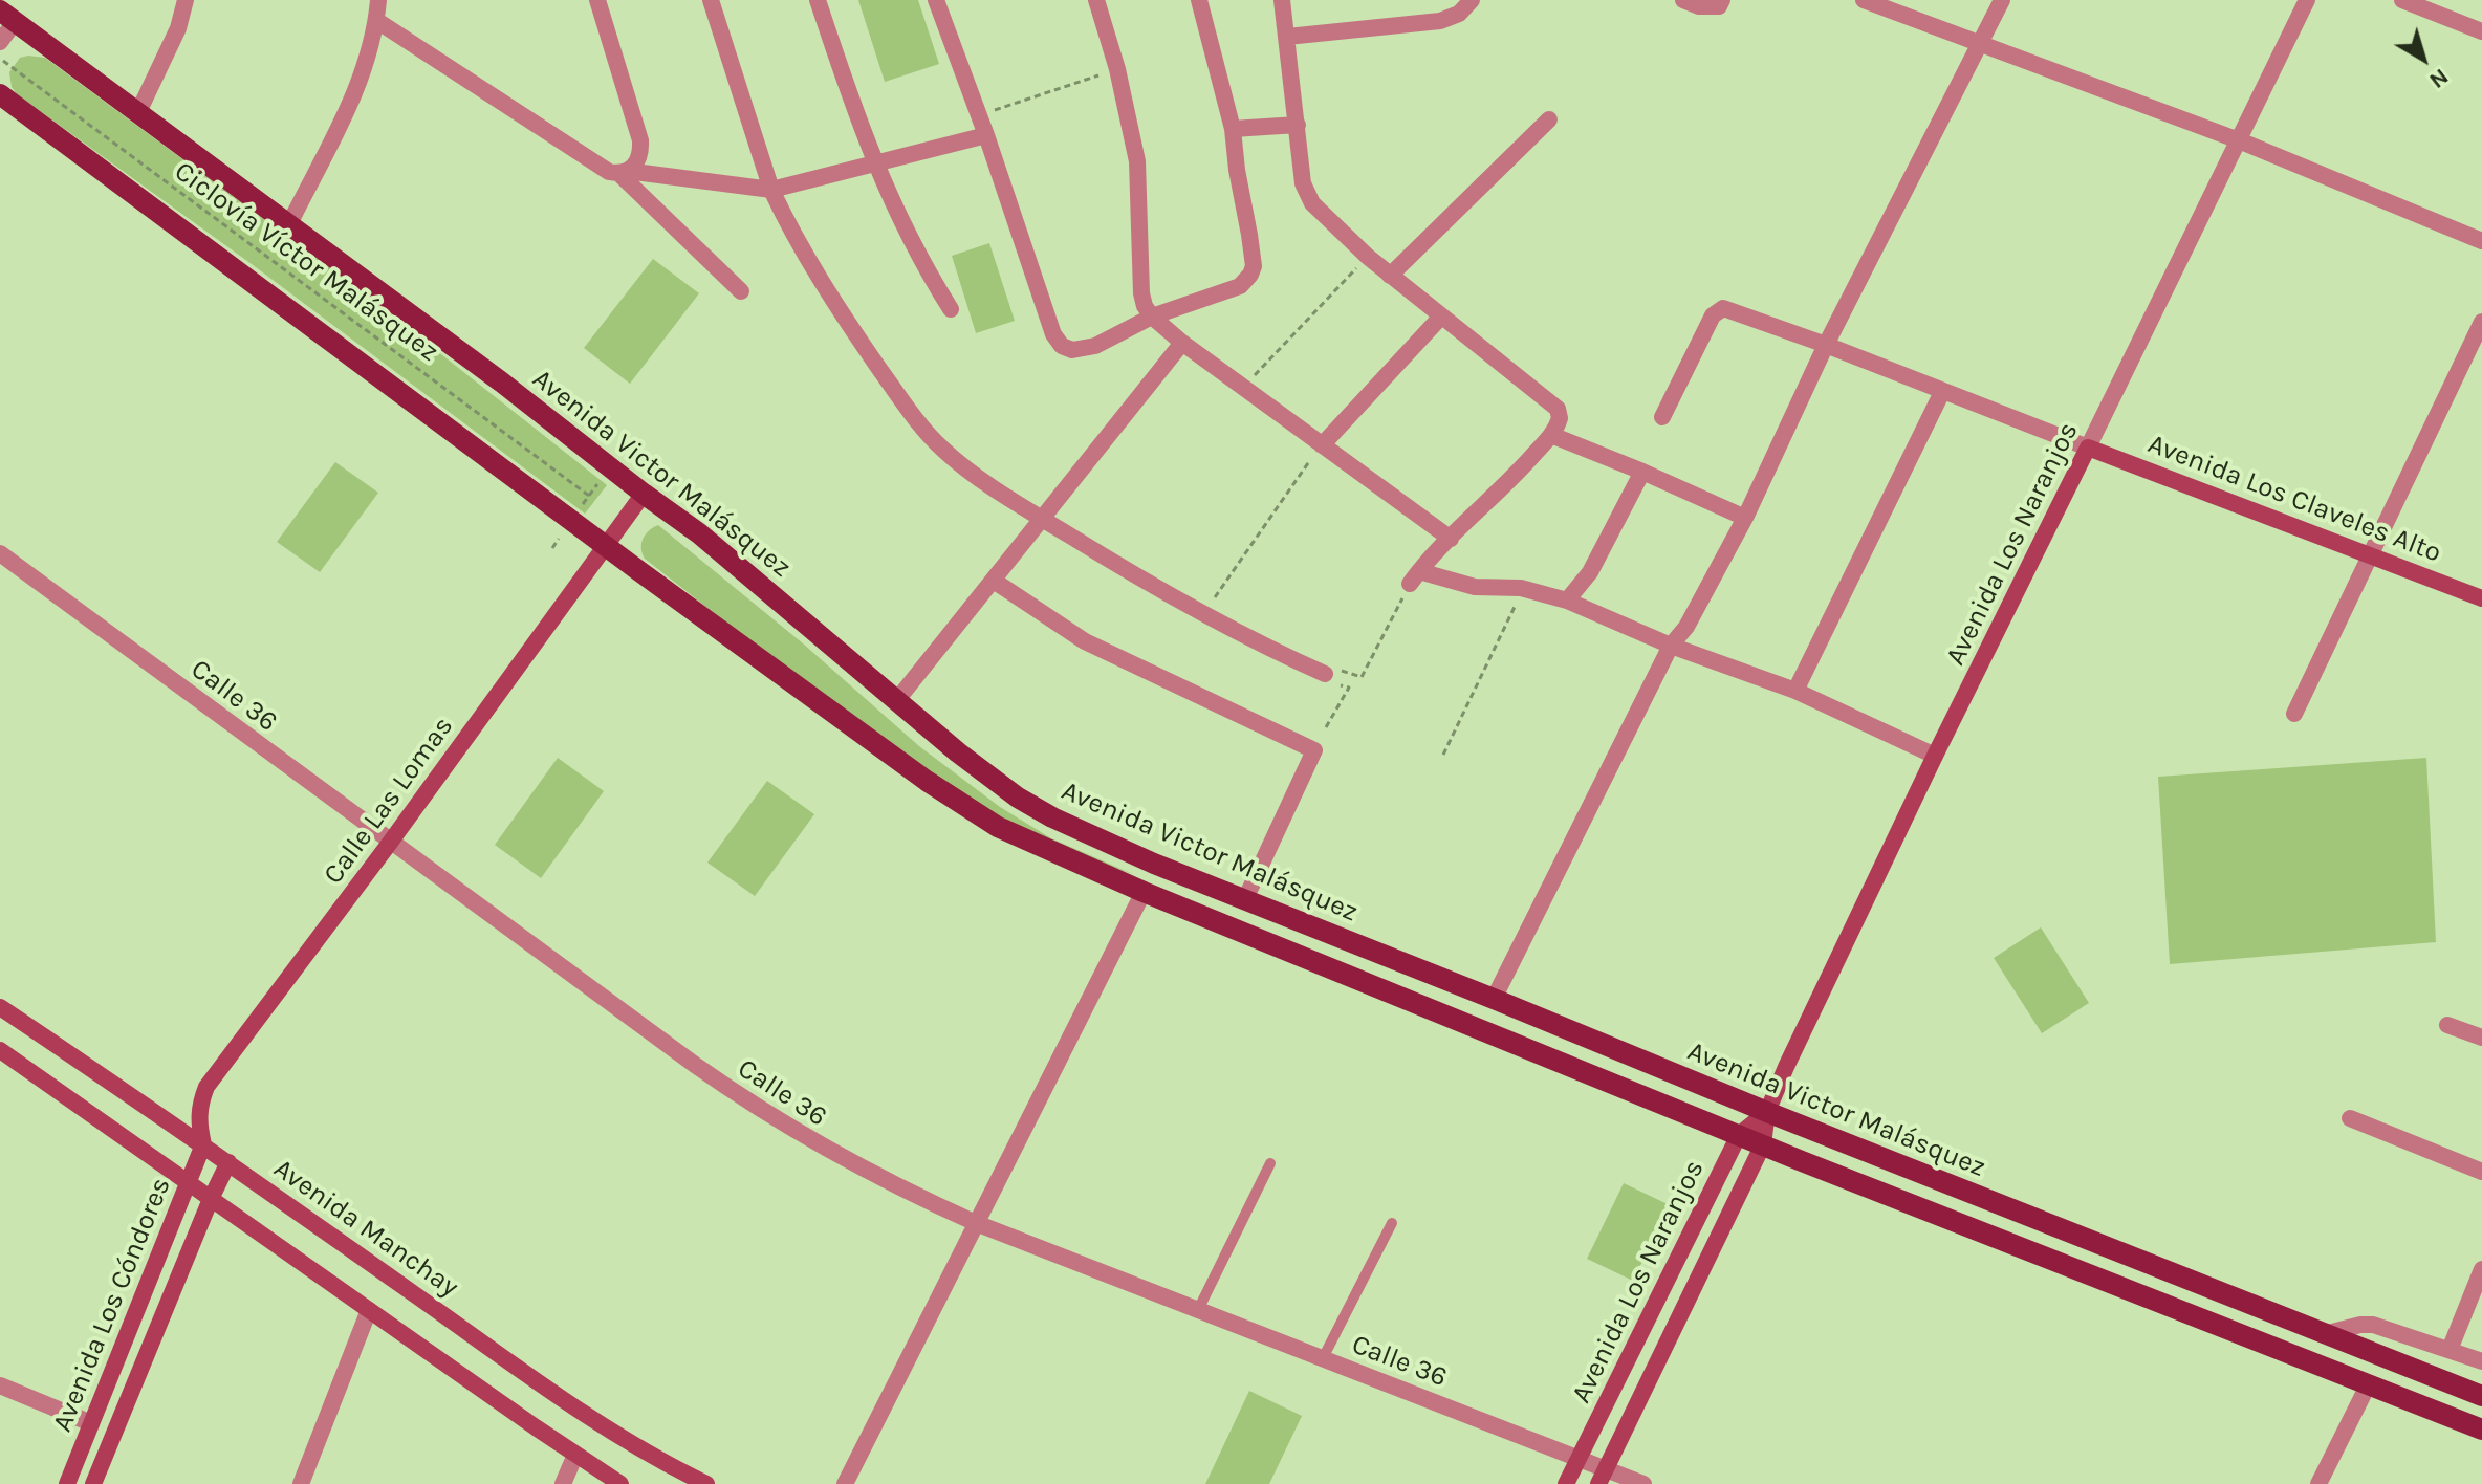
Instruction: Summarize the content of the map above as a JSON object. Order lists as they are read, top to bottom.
{
  "streets": {
    "main road": ["Avenida Victor Malásquez"],
    "street": [
      "Avenida Los Claveles Alto",
      "Avenida Los Naranjos",
      "Calle 36",
      "Calle Las Lomas",
      "Avenida Manchay",
      "Avenida Los Cóndores"
    ],
    "path": ["Ciclovía Víctor Malásquez"]
  },
  "crossings": [
    ["Avenida Victor Malásquez", "Avenida Los Naranjos"],
    ["Avenida Victor Malásquez", "Calle Las Lomas"],
    ["Avenida Los Claveles Alto", "Avenida Los Naranjos"],
    ["Avenida Los Naranjos", "Calle 36"],
    ["Calle 36", "Calle Las Lomas"],
    ["Calle Las Lomas", "Avenida Manchay"],
    ["Calle Las Lomas", "Avenida Los Cóndores"],
    ["Avenida Manchay", "Avenida Los Cóndores"]
  ],
  "north": "bottom right"
}
